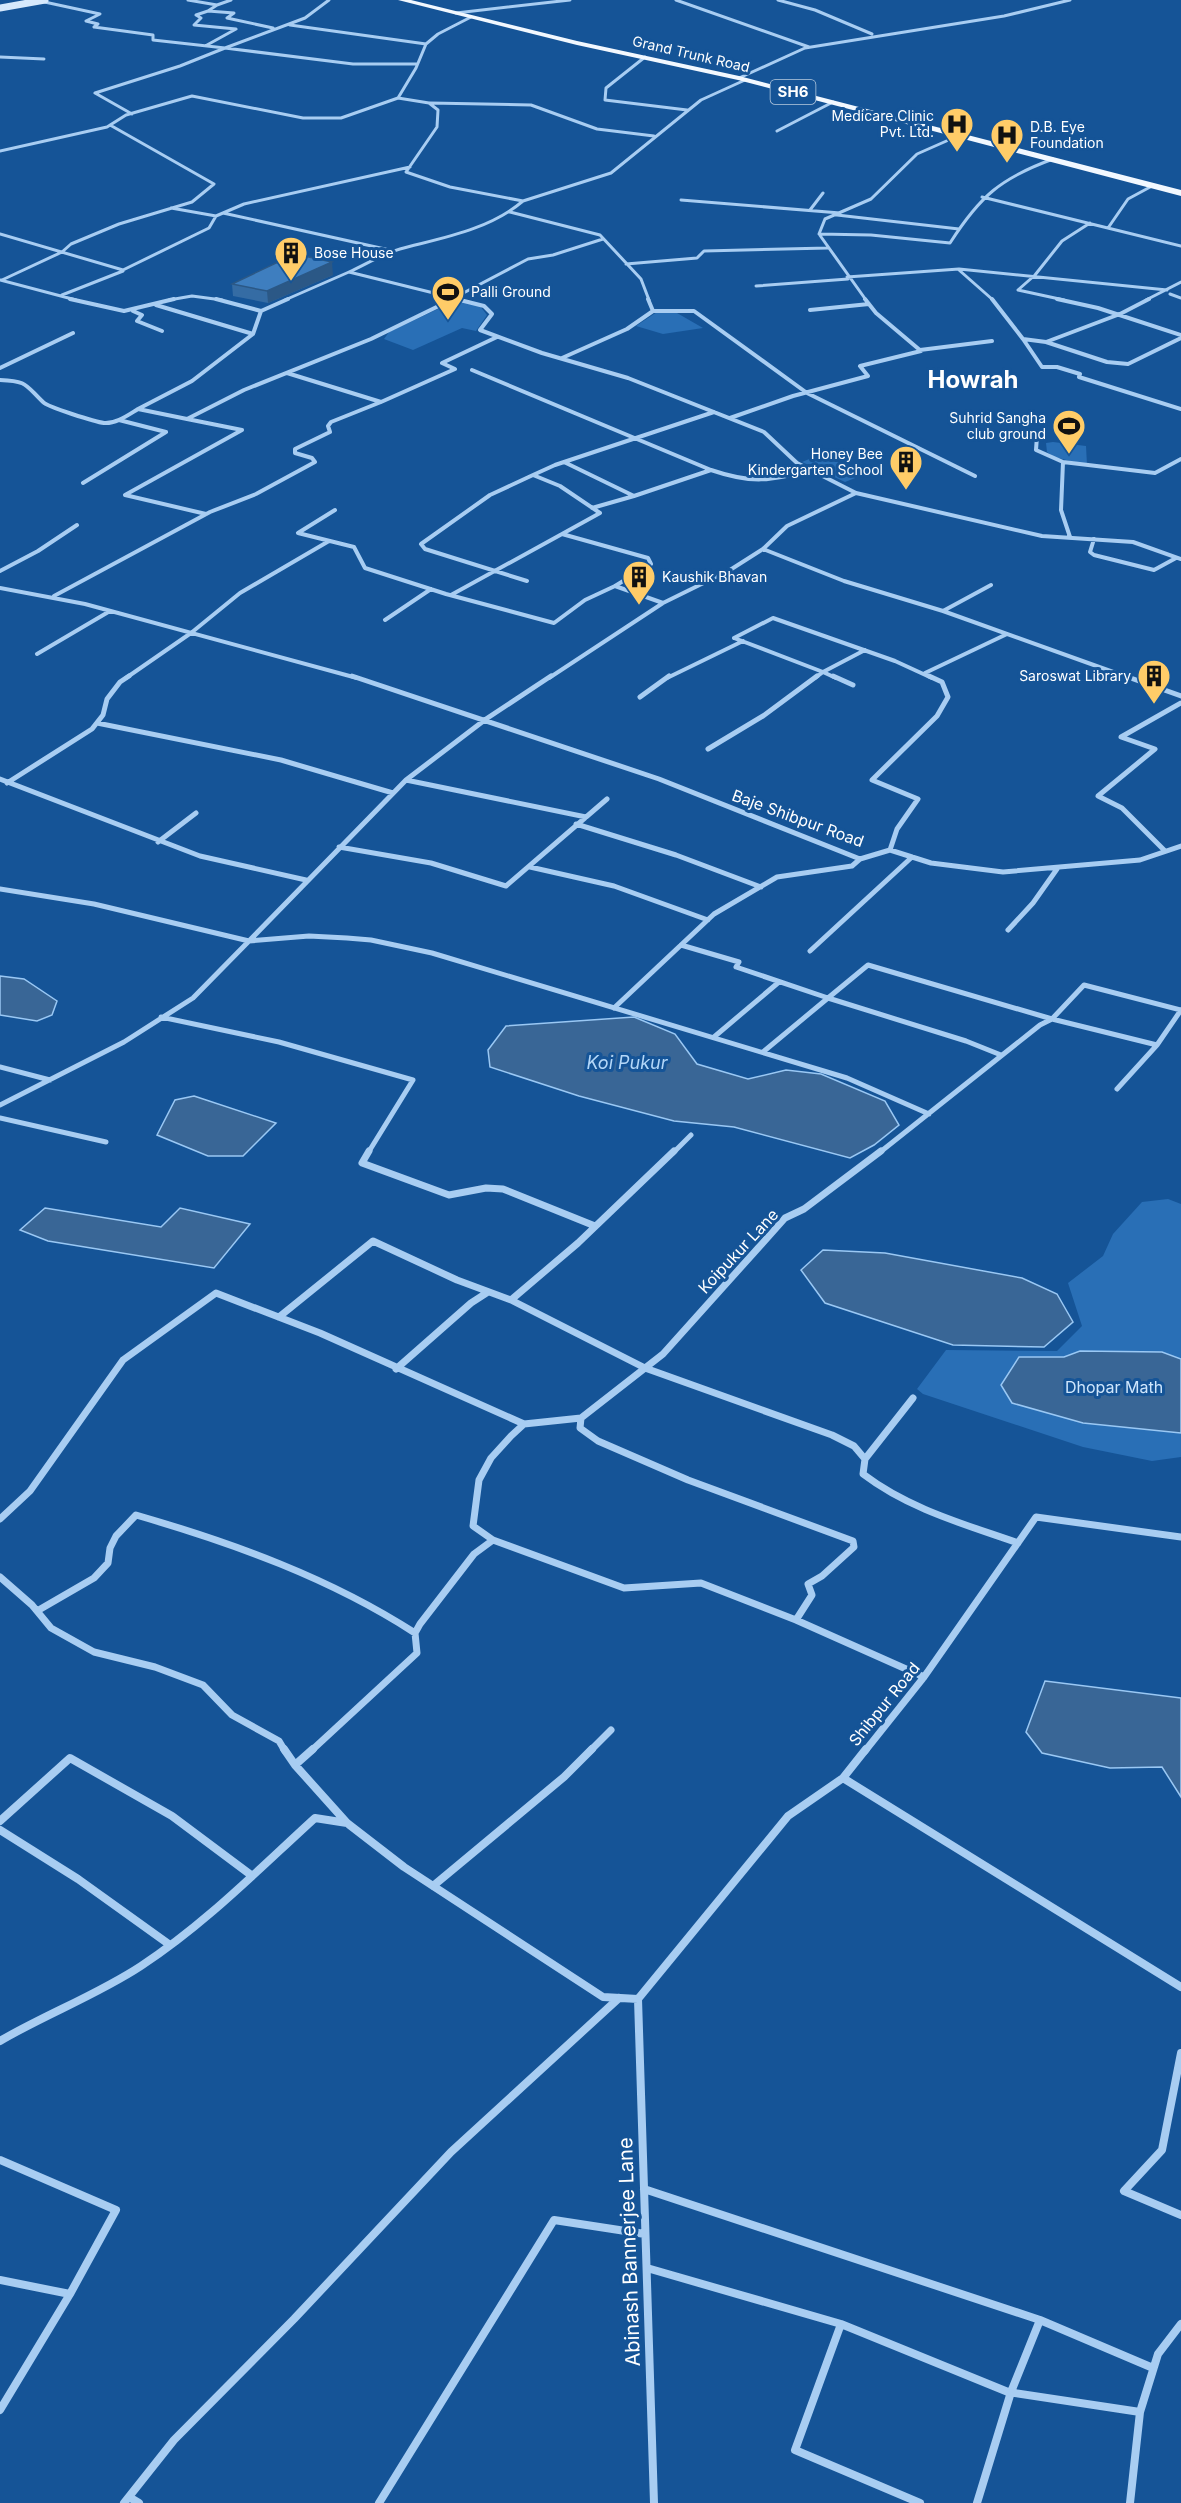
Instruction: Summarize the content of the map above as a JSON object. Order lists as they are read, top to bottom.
{
  "streets": {
    "main road": ["Grand Trunk Road", "SH6"],
    "street": [
      "Baje Shibpur Road",
      "Koipukur Lane",
      "Shibpur Road",
      "Abinash Bannerjee Lane"
    ]
  },
  "crossings": [
    ["Shibpur Road", "Abinash Bannerjee Lane"]
  ],
  "districts": ["Howrah"],
  "water": ["Koi Pukur"],
  "parks": ["Dhopar Math"],
  "places": {
    "hospital": ["Medicare Clinic Pvt. Ltd.", "D.B. Eye Foundation"],
    "building": [
      "Bose House",
      "Honey Bee Kindergarten School",
      "Kaushik Bhavan",
      "Saroswat Library"
    ],
    "sports": ["Palli Ground", "Suhrid Sangha club ground"]
  }
}
